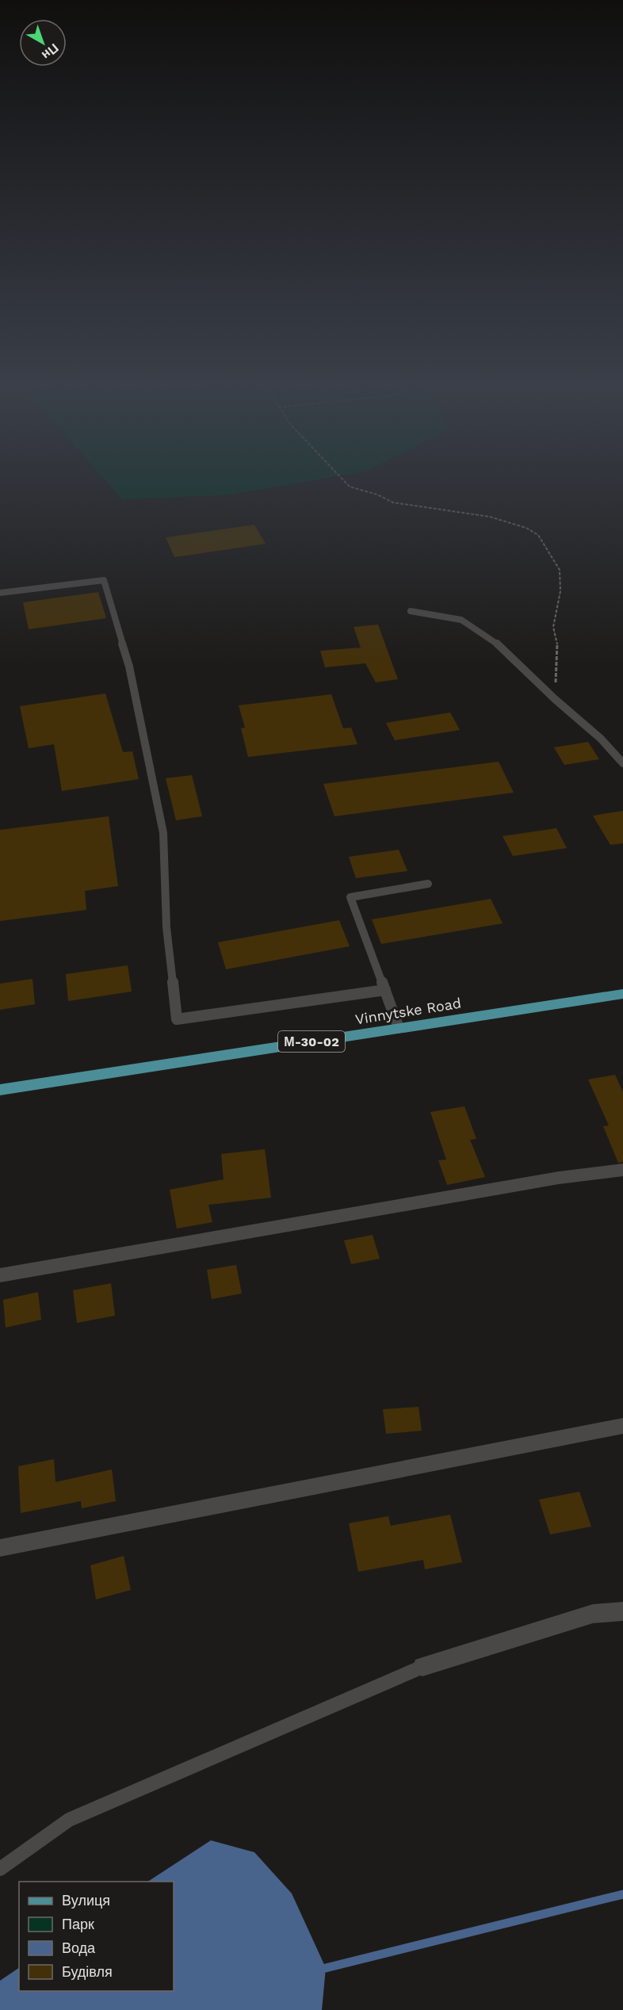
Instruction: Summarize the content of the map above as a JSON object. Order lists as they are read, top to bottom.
{
  "streets": {
    "main road": ["Vinnytske Road", "М-30-02"]
  },
  "legend": [
    "Вулиця",
    "Парк",
    "Вода",
    "Будівля"
  ],
  "north": "bottom right"
}
